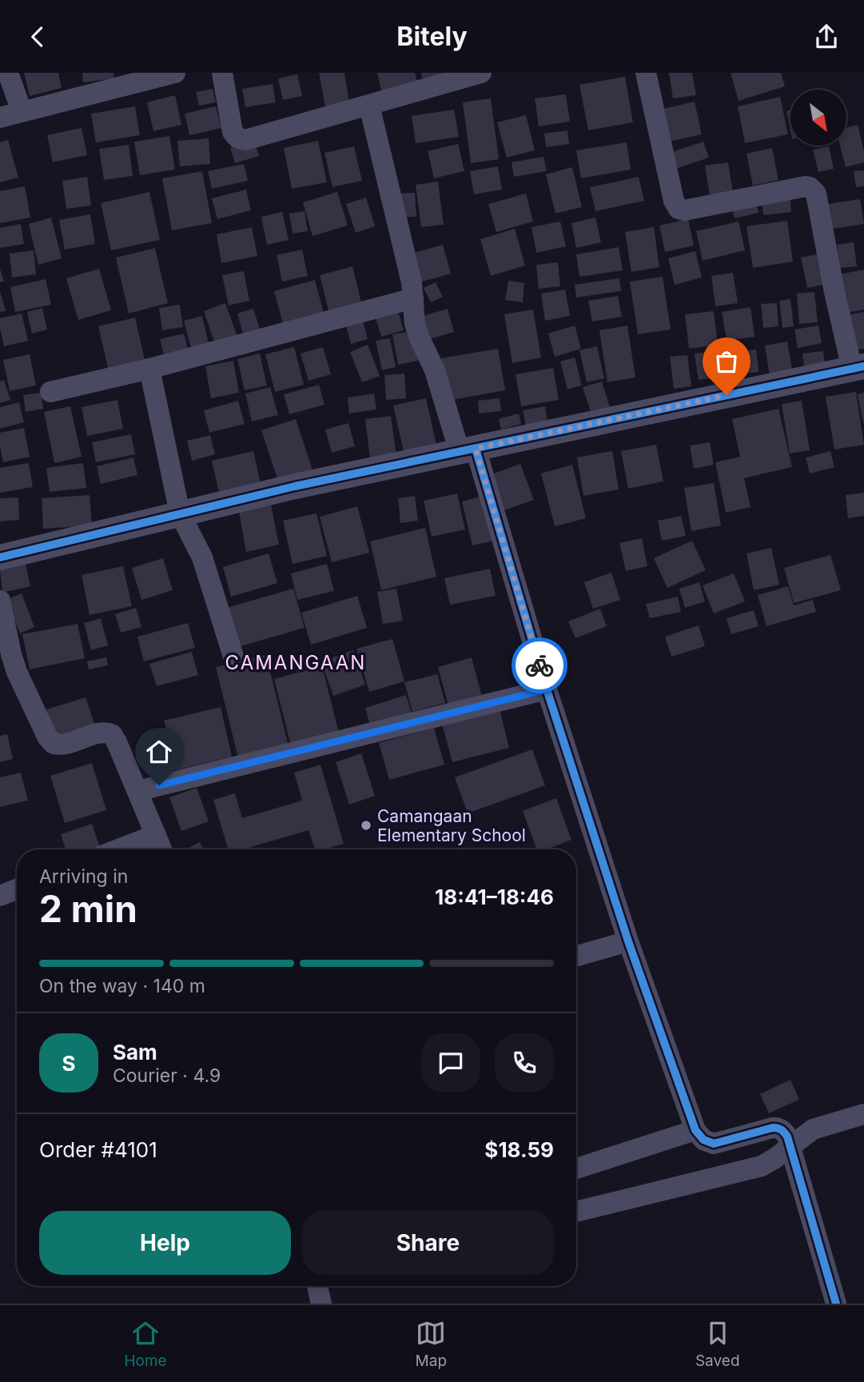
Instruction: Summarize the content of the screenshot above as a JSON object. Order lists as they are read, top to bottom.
{
  "districts": ["CAMANGAAN"],
  "places": ["Camangaan Elementary School"],
  "north": "bottom right",
  "page": {
    "header": "Bitely",
    "heading": ["2 min", "Arriving in", "18:41–18:46"],
    "panel": [
      "Sam",
      "Courier · 4.9",
      "Order #4101",
      "$18.59"
    ],
    "bar": "On the way · 140 m",
    "round": "S",
    "buttons": ["Help", "Share"],
    "tabs": ["Home", "Map", "Saved"]
  }
}
